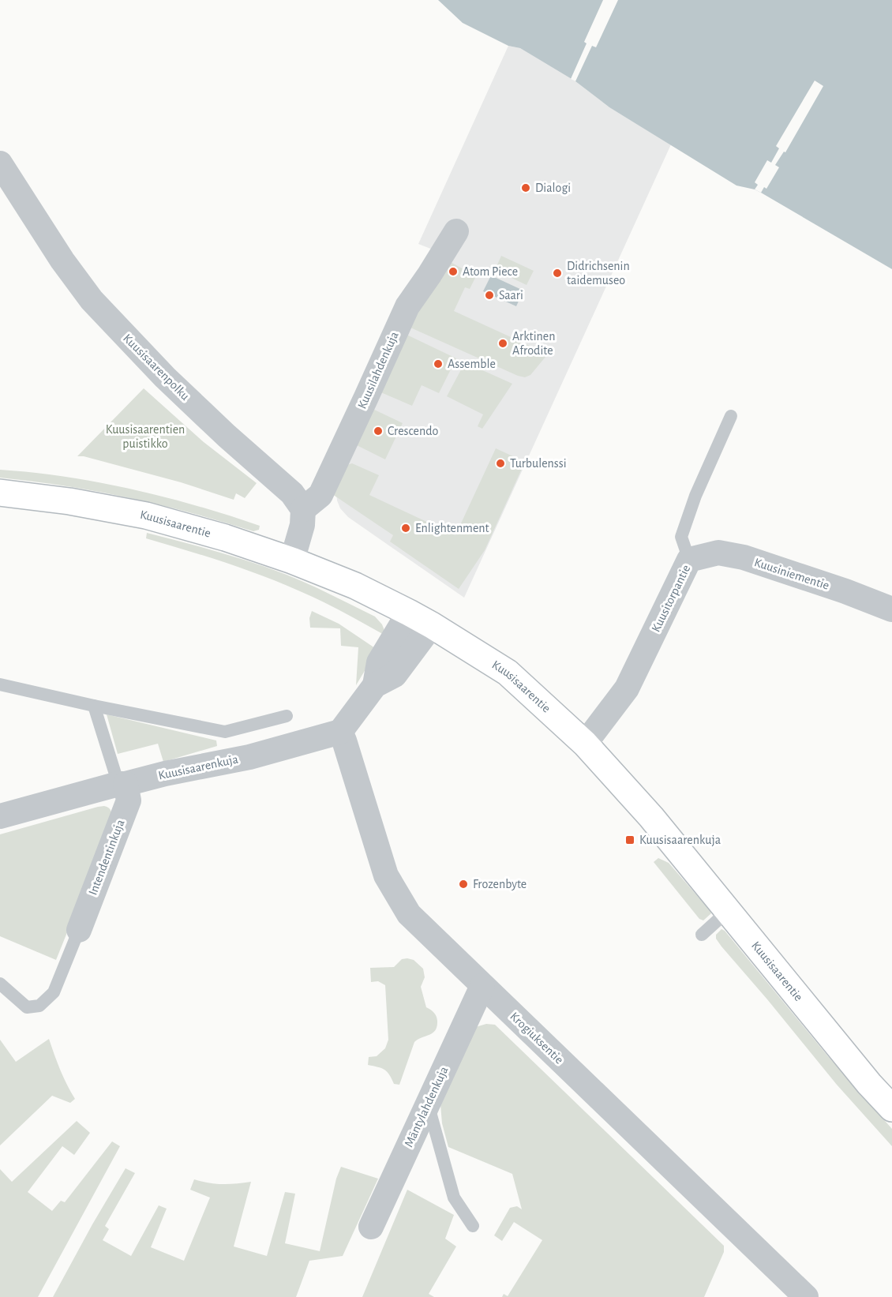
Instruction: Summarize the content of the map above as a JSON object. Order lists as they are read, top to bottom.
{
  "streets": {
    "main road": ["Kuusisaarentie"],
    "street": [
      "Kuusisaarenpolku",
      "Kuusilahdenkuja",
      "Kuusiniementie",
      "Kuusitorpantie",
      "Kuusisaarenkuja",
      "Intendentinkuja",
      "Krogiuksentie",
      "Mäntylahdenkuja"
    ]
  },
  "crossings": [
    ["Kuusisaarenpolku", "Kuusilahdenkuja"],
    ["Kuusisaarentie", "Kuusitorpantie"],
    ["Kuusiniementie", "Kuusitorpantie"],
    ["Kuusisaarenkuja", "Intendentinkuja"],
    ["Kuusisaarenkuja", "Krogiuksentie"],
    ["Krogiuksentie", "Mäntylahdenkuja"]
  ],
  "parks": ["Kuusisaarentien puistikko"],
  "places": {
    "other": [
      "Dialogi",
      "Atom Piece",
      "Didrichsenin taidemuseo",
      "Saari",
      "Arktinen Afrodite",
      "Assemble",
      "Crescendo",
      "Turbulenssi",
      "Enlightenment",
      "Frozenbyte"
    ],
    "transit": ["Kuusisaarenkuja"]
  }
}
